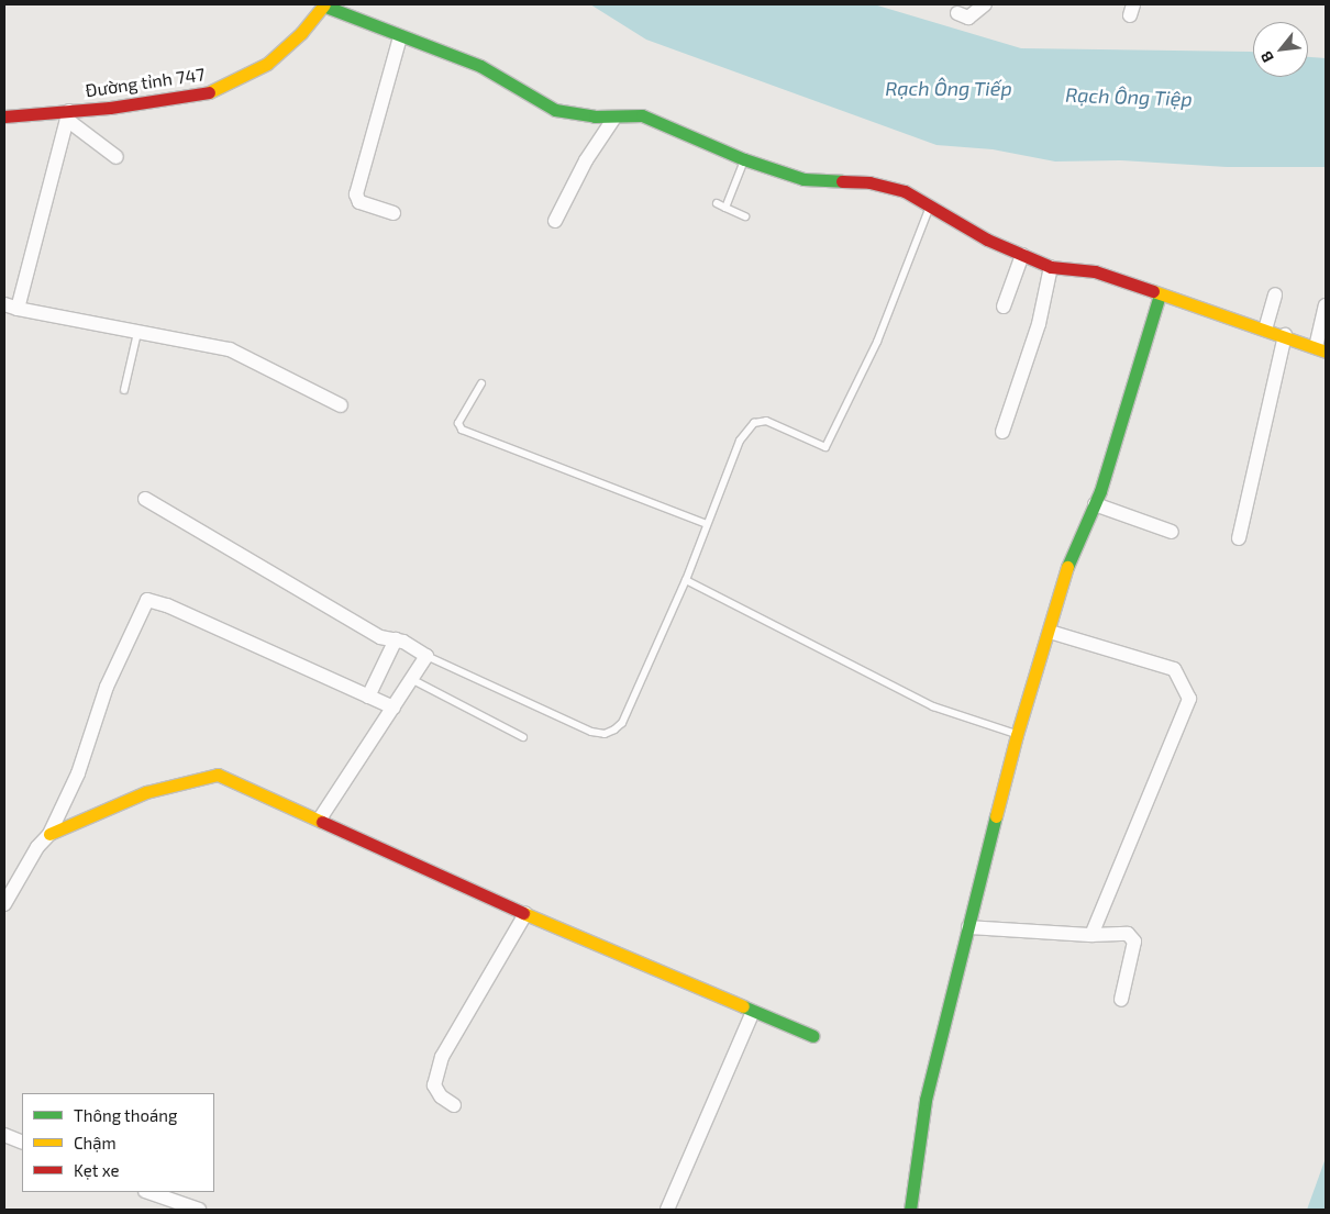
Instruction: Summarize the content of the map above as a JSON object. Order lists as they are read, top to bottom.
{
  "streets": {
    "street": ["Đường tỉnh 747"]
  },
  "water": ["Rạch Ông Tiếp", "Rạch Ông Tiệp"],
  "legend": ["Thông thoáng", "Chậm", "Kẹt xe"],
  "north": "bottom left"
}
